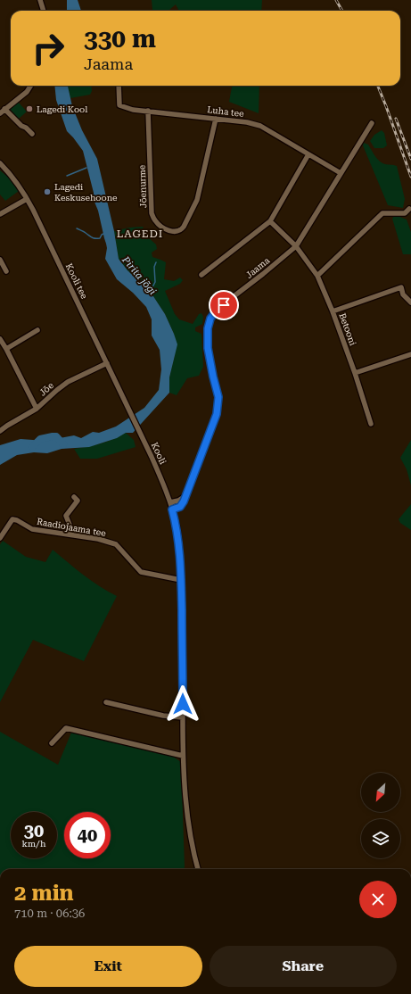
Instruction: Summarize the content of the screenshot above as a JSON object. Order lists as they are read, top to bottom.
{
  "streets": {
    "street": [
      "Luha tee",
      "Jõenurme",
      "Jaama",
      "Kooli tee",
      "Betooni",
      "Jõe",
      "Kooli",
      "Raadiojaama tee"
    ]
  },
  "crossings": [
    ["Luha tee", "Jõenurme"],
    ["Luha tee", "Jaama"],
    ["Jaama", "Betooni"],
    ["Jaama", "Kooli"],
    ["Kooli tee", "Jõe"],
    ["Kooli tee", "Kooli"],
    ["Kooli", "Raadiojaama tee"]
  ],
  "districts": ["LAGEDI"],
  "water": ["Pirita jõgi"],
  "places": ["Lagedi Kool", "Lagedi Keskusehoone"],
  "north": "bottom left",
  "page": {
    "turn": ["330 m", "Jaama"],
    "speed": "30 km/h",
    "limit": "40",
    "heading": ["2 min", "710 m · 06:36"],
    "buttons": ["Exit", "Share"]
  }
}
